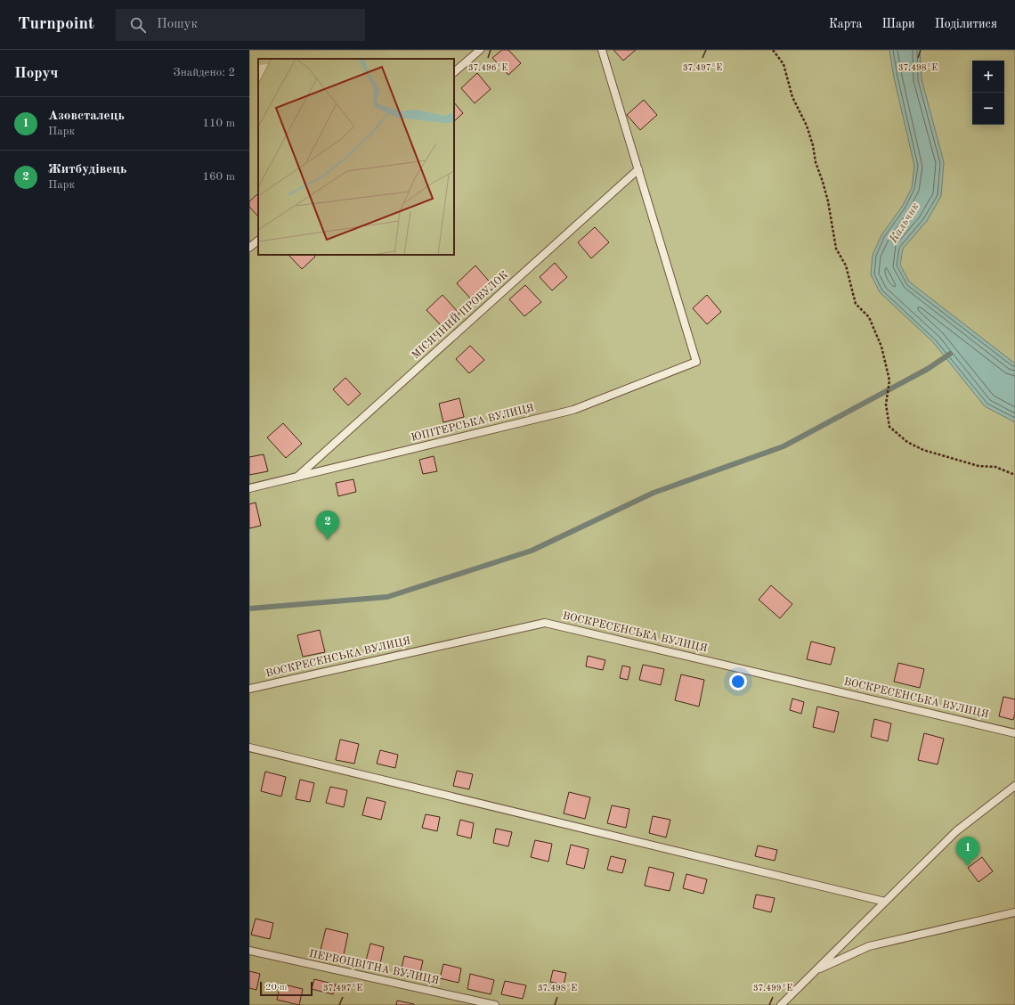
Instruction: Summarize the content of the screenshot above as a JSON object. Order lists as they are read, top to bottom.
{
  "streets": {
    "lane": [
      "МІСЯЧНИЙ ПРОВУЛОК",
      "ЮПІТЕРСЬКА ВУЛИЦЯ",
      "ВОСКРЕСЕНСЬКА ВУЛИЦЯ",
      "ПЕРВОЦВІТНА ВУЛИЦЯ"
    ]
  },
  "crossings": [
    ["МІСЯЧНИЙ ПРОВУЛОК", "ЮПІТЕРСЬКА ВУЛИЦЯ"]
  ],
  "water": ["Кальчик"],
  "scale_bar": "20 m",
  "page": {
    "header": "Turnpoint",
    "search": "Пошук",
    "nav": ["Карта", "Шари", "Поділитися"],
    "heading": ["Поруч", "Знайдено: 2"],
    "map_buttons": ["+", "−"],
    "list": [
      {
        "mark": "1",
        "name": "Азовсталець",
        "note": "Парк",
        "value": "110 m"
      },
      {
        "mark": "2",
        "name": "Житбудівець",
        "note": "Парк",
        "value": "160 m"
      }
    ],
    "pins": ["2", "1"],
    "scale": "20 m"
  },
  "coordinates": [
    "37.496°E",
    "37.497°E",
    "37.498°E",
    "37.499°E"
  ]
}
